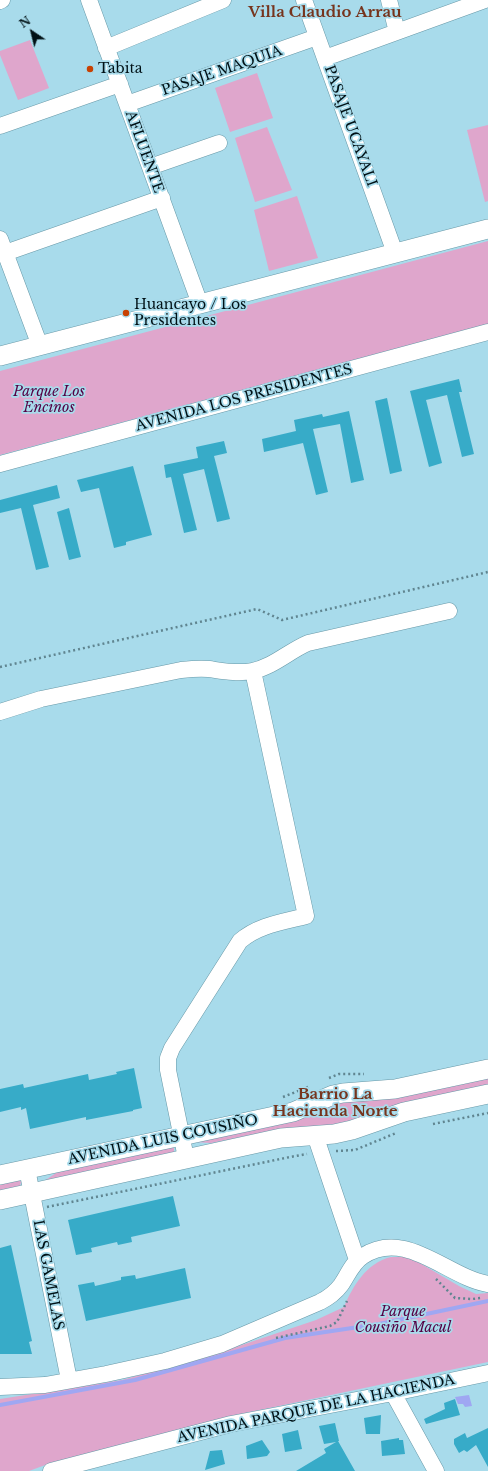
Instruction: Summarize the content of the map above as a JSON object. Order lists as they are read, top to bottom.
{
  "streets": {
    "street": [
      "PASAJE MAQUIA",
      "PASAJE UCAYALI",
      "AFLUENTE",
      "AVENIDA LOS PRESIDENTES",
      "AVENIDA LUIS COUSIÑO",
      "LAS GAMELAS",
      "AVENIDA PARQUE DE LA HACIENDA"
    ]
  },
  "crossings": [
    ["PASAJE MAQUIA", "PASAJE UCAYALI"],
    ["PASAJE MAQUIA", "AFLUENTE"],
    ["AVENIDA LUIS COUSIÑO", "LAS GAMELAS"]
  ],
  "districts": ["Villa Claudio Arrau", "Barrio La Hacienda Norte"],
  "parks": ["Parque Los Encinos", "Parque Cousiño Macul"],
  "places": ["Tabita", "Huancayo / Los Presidentes"],
  "north": "top left"
}
